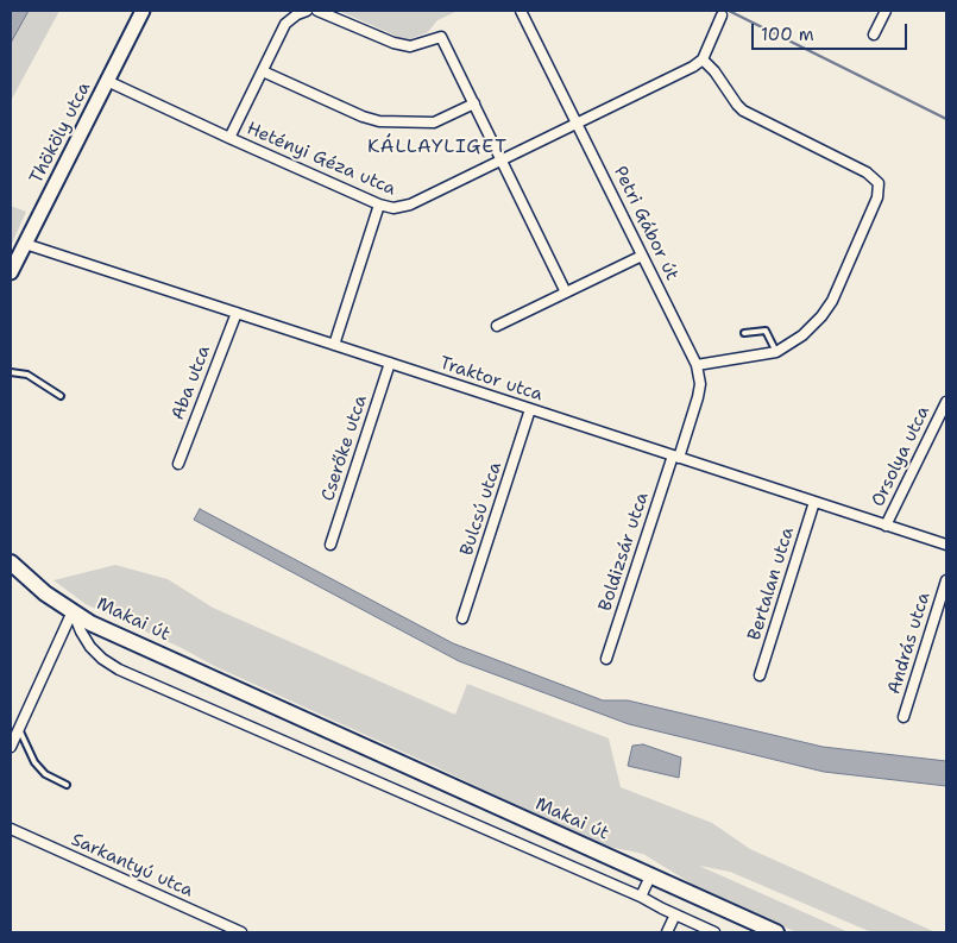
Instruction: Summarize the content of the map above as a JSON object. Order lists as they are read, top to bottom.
{
  "streets": {
    "main road": ["Makai út"],
    "street": [
      "Thököly utca",
      "Hetényi Géza utca",
      "Petri Gábor út",
      "Traktor utca",
      "Aba utca",
      "Cserőke utca",
      "Orsolya utca",
      "Bulcsú utca",
      "Boldizsár utca",
      "Bertalan utca",
      "András utca",
      "Sarkantyú utca"
    ]
  },
  "crossings": [
    ["Thököly utca", "Hetényi Géza utca"],
    ["Thököly utca", "Traktor utca"],
    ["Hetényi Géza utca", "Petri Gábor út"],
    ["Petri Gábor út", "Traktor utca"],
    ["Petri Gábor út", "Boldizsár utca"],
    ["Traktor utca", "Aba utca"],
    ["Traktor utca", "Cserőke utca"],
    ["Traktor utca", "Orsolya utca"],
    ["Traktor utca", "Bulcsú utca"],
    ["Traktor utca", "Boldizsár utca"],
    ["Traktor utca", "Bertalan utca"]
  ],
  "districts": ["KÁLLAYLIGET"],
  "scale_bar": "100 m"
}
